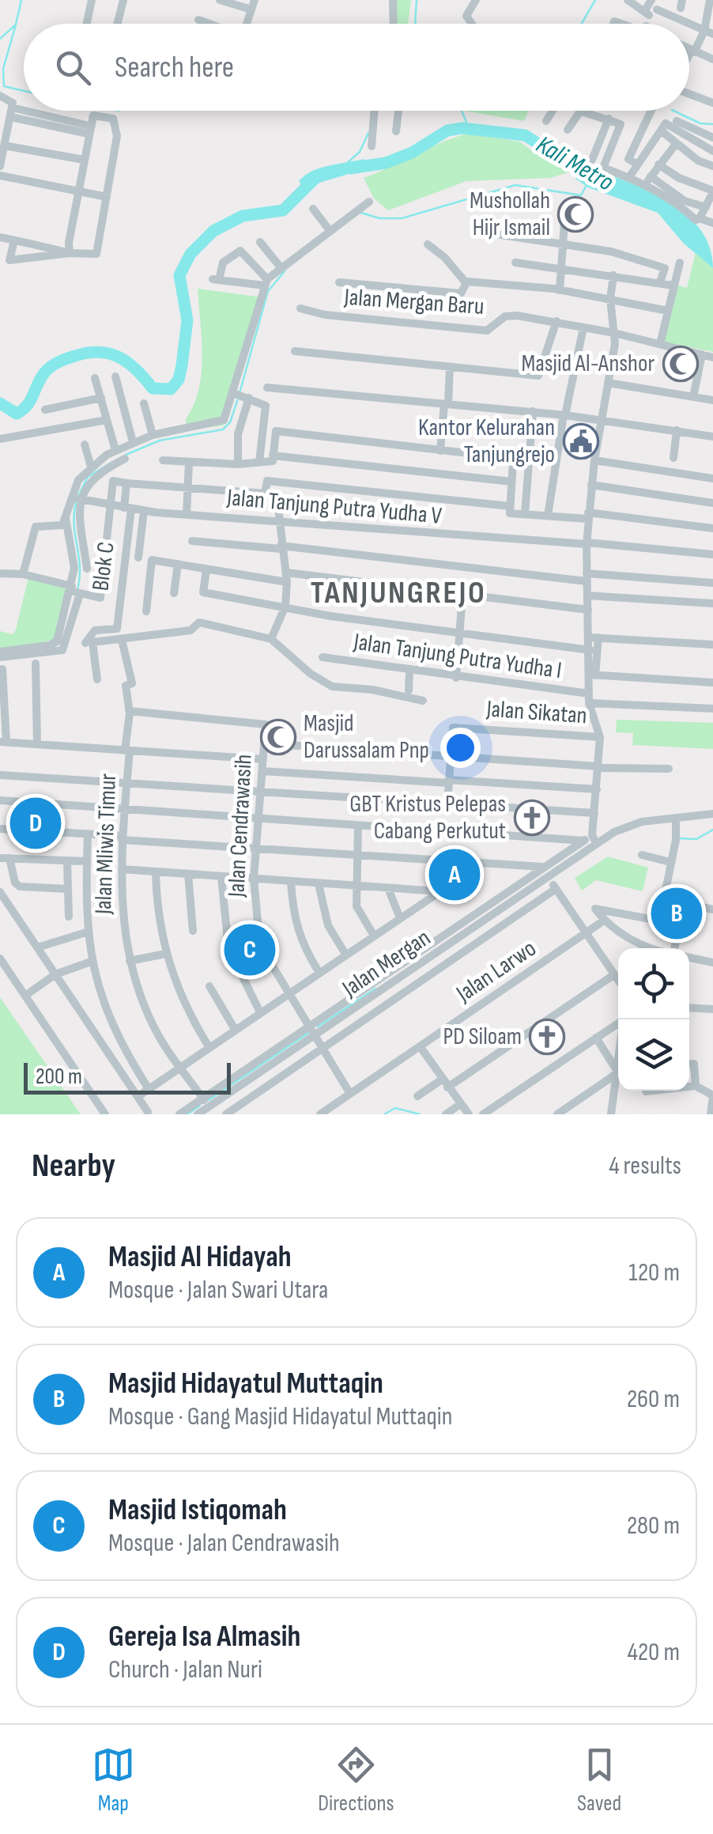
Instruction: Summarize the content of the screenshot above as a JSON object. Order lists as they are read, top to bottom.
{
  "streets": {
    "street": [
      "Jalan Mergan Baru",
      "Jalan Tanjung Putra Yudha V",
      "Blok C",
      "Jalan Tanjung Putra Yudha I",
      "Jalan Sikatan",
      "Jalan Cendrawasih",
      "Jalan Mliwis Timur",
      "Jalan Mergan",
      "Jalan Larwo"
    ]
  },
  "crossings": [
    ["Jalan Tanjung Putra Yudha V", "Blok C"],
    ["Jalan Cendrawasih", "Jalan Mliwis Timur"],
    ["Jalan Cendrawasih", "Jalan Mergan"],
    ["Jalan Cendrawasih", "Jalan Larwo"],
    ["Jalan Mliwis Timur", "Jalan Mergan"]
  ],
  "districts": ["TANJUNGREJO"],
  "water": ["Kali Metro"],
  "places": {
    "mosque": ["Mushollah Hijr Ismail", "Masjid Al-Anshor", "Masjid Darussalam Pnp"],
    "public building": ["Kantor Kelurahan Tanjungrejo"],
    "church": ["GBT Kristus Pelepas Cabang Perkutut", "PD Siloam"]
  },
  "scale_bar": "200 m",
  "page": {
    "search": "Search here",
    "pins": [
      "D",
      "A",
      "B",
      "C"
    ],
    "scale": "200 m",
    "heading": ["Nearby", "4 results"],
    "list": [
      {
        "mark": "A",
        "name": "Masjid Al Hidayah",
        "note": "Mosque · Jalan Swari Utara",
        "value": "120 m"
      },
      {
        "mark": "B",
        "name": "Masjid Hidayatul Muttaqin",
        "note": "Mosque · Gang Masjid Hidayatul Muttaqin",
        "value": "260 m"
      },
      {
        "mark": "C",
        "name": "Masjid Istiqomah",
        "note": "Mosque · Jalan Cendrawasih",
        "value": "280 m"
      },
      {
        "mark": "D",
        "name": "Gereja Isa Almasih",
        "note": "Church · Jalan Nuri",
        "value": "420 m"
      }
    ],
    "nav": ["Map", "Directions", "Saved"]
  }
}
